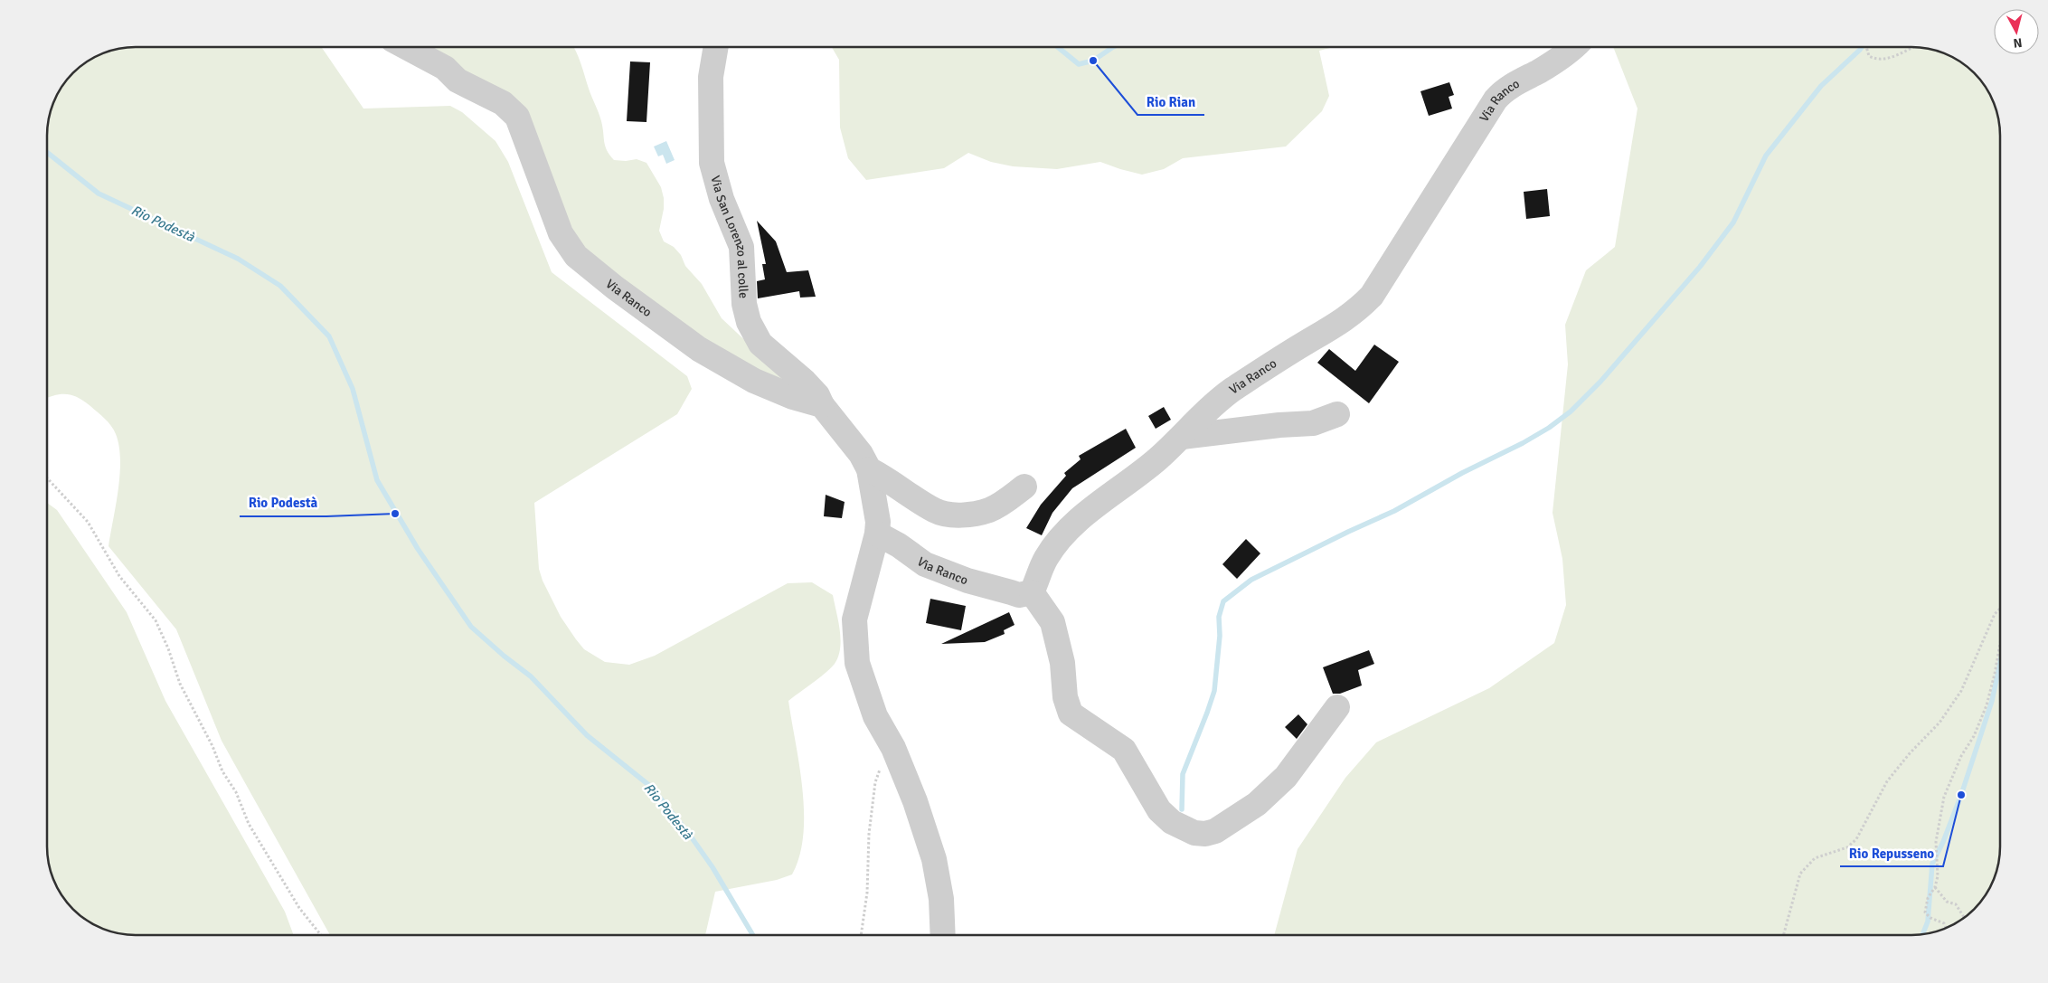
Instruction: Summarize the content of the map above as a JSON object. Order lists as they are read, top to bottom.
{
  "streets": {
    "street": ["Via Ranco", "Via San Lorenzo al colle"]
  },
  "crossings": [
    ["Via Ranco", "Via San Lorenzo al colle"]
  ],
  "water": ["Rio Podestà"],
  "places": ["Rio Rian", "Rio Podestà", "Rio Repusseno"],
  "north": "bottom"
}
